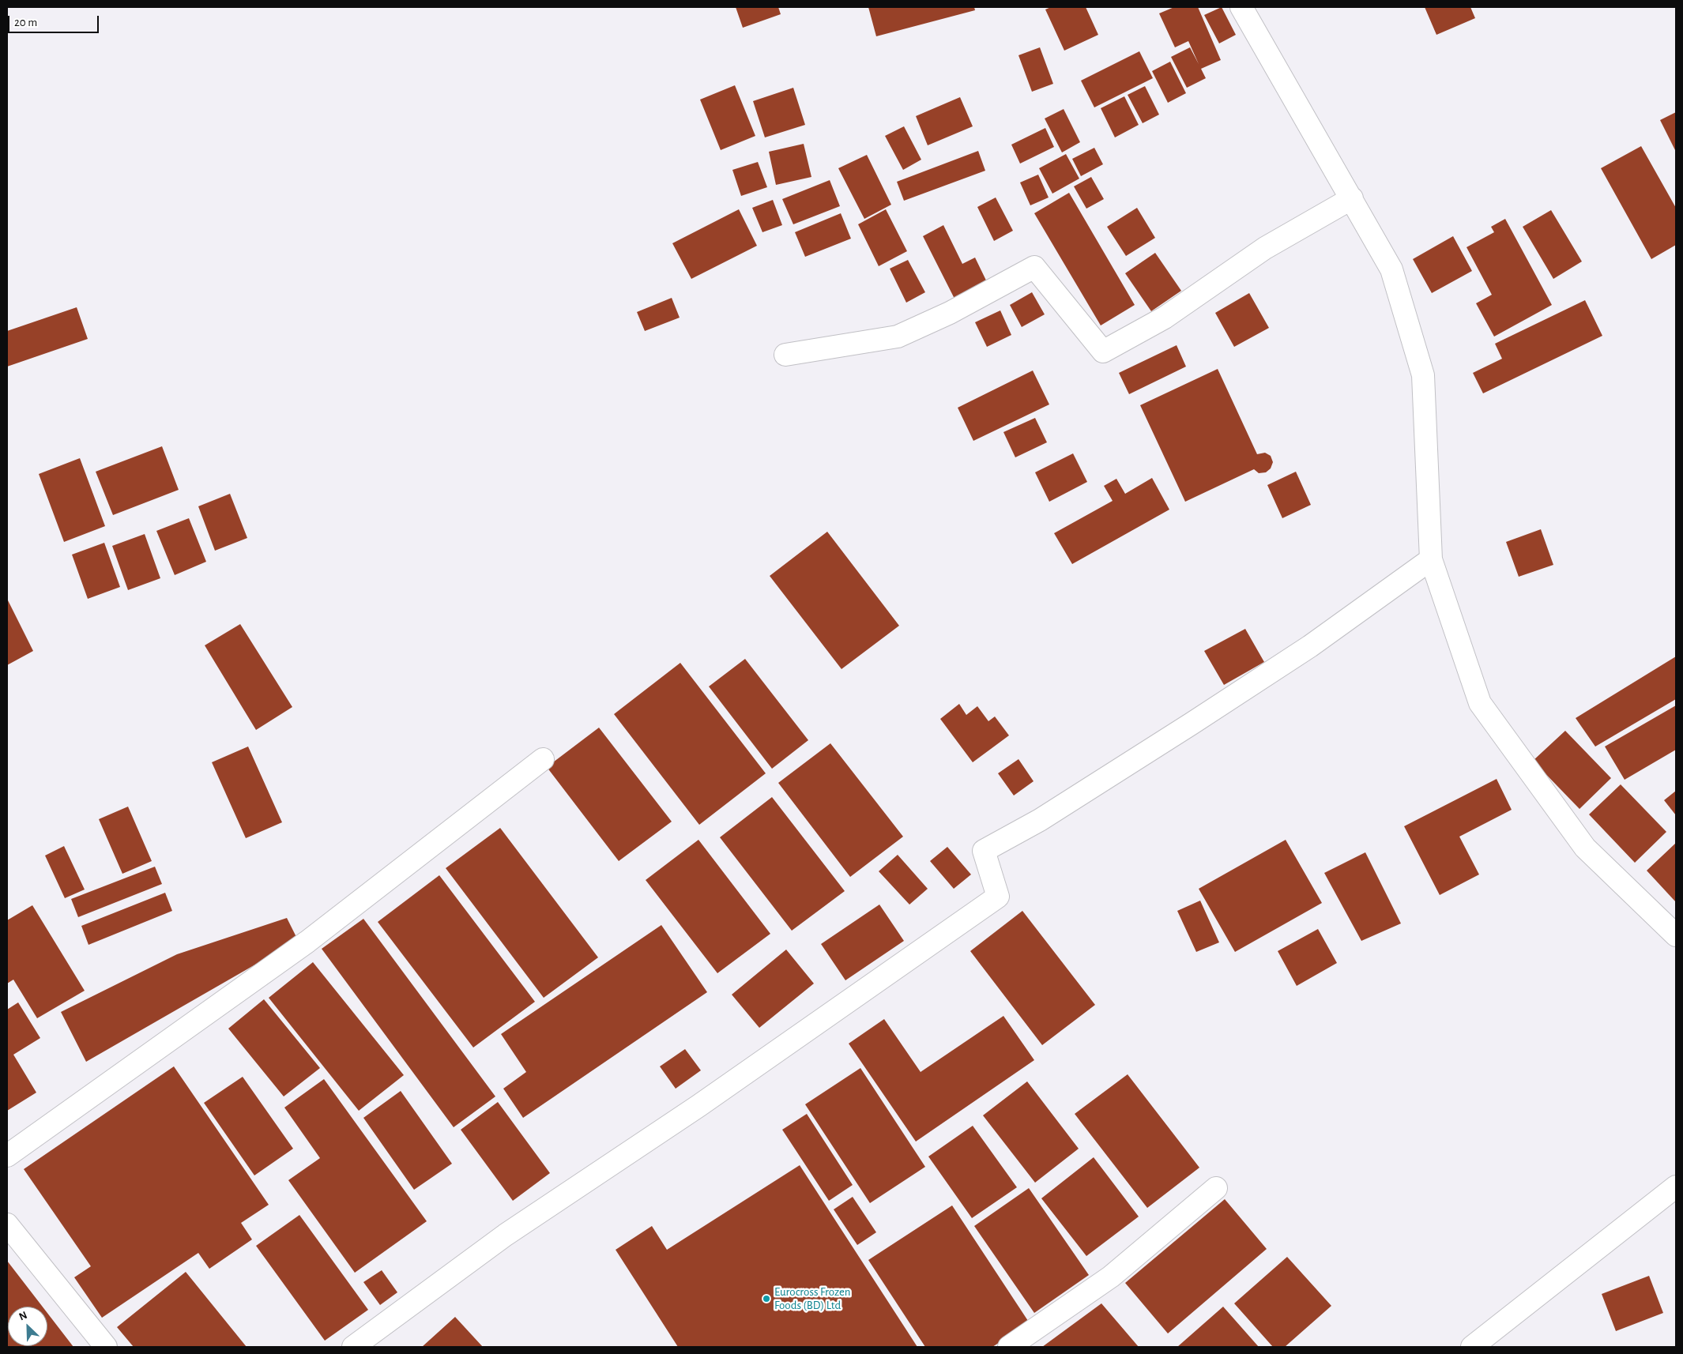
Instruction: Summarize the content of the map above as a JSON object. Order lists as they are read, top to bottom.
{
  "places": ["Eurocross Frozen Foods (BD) Ltd"],
  "scale_bar": "20 m",
  "north": "top left"
}
